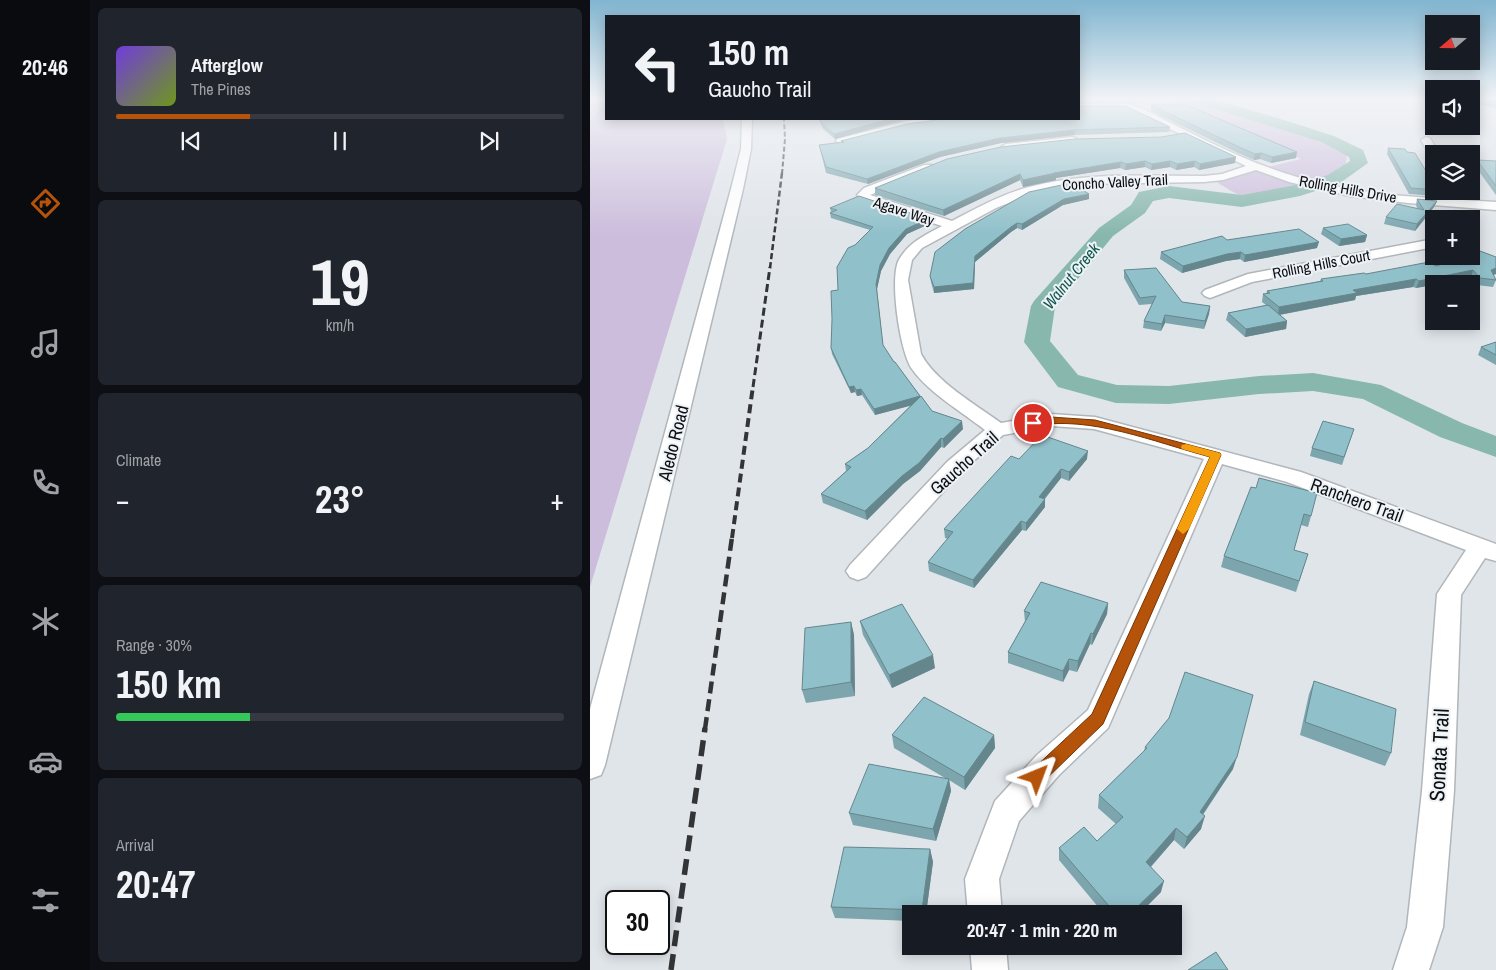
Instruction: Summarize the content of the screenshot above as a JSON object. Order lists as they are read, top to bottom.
{
  "streets": {
    "street": [
      "Concho Valley Trail",
      "Rolling Hills Drive",
      "Agave Way",
      "Rolling Hills Court",
      "Aledo Road",
      "Gaucho Trail",
      "Ranchero Trail",
      "Sonata Trail"
    ]
  },
  "crossings": [
    ["Concho Valley Trail", "Rolling Hills Drive"],
    ["Concho Valley Trail", "Agave Way"],
    ["Concho Valley Trail", "Gaucho Trail"],
    ["Gaucho Trail", "Ranchero Trail"],
    ["Ranchero Trail", "Sonata Trail"]
  ],
  "water": ["Walnut Creek"],
  "north": "left",
  "page": {
    "tabs": "20:46",
    "map_buttons": ["+", "−"],
    "turn": ["150 m", "Gaucho Trail"],
    "song": ["Afterglow", "The Pines"],
    "tile": [
      ["19", "km/h"],
      "Climate",
      ["Range · 30%", "150 km"],
      ["Arrival", "20:47"]
    ],
    "heat": ["−", "23°", "+"],
    "limit": "30",
    "trip": "20:47 · 1 min · 220 m"
  }
}
